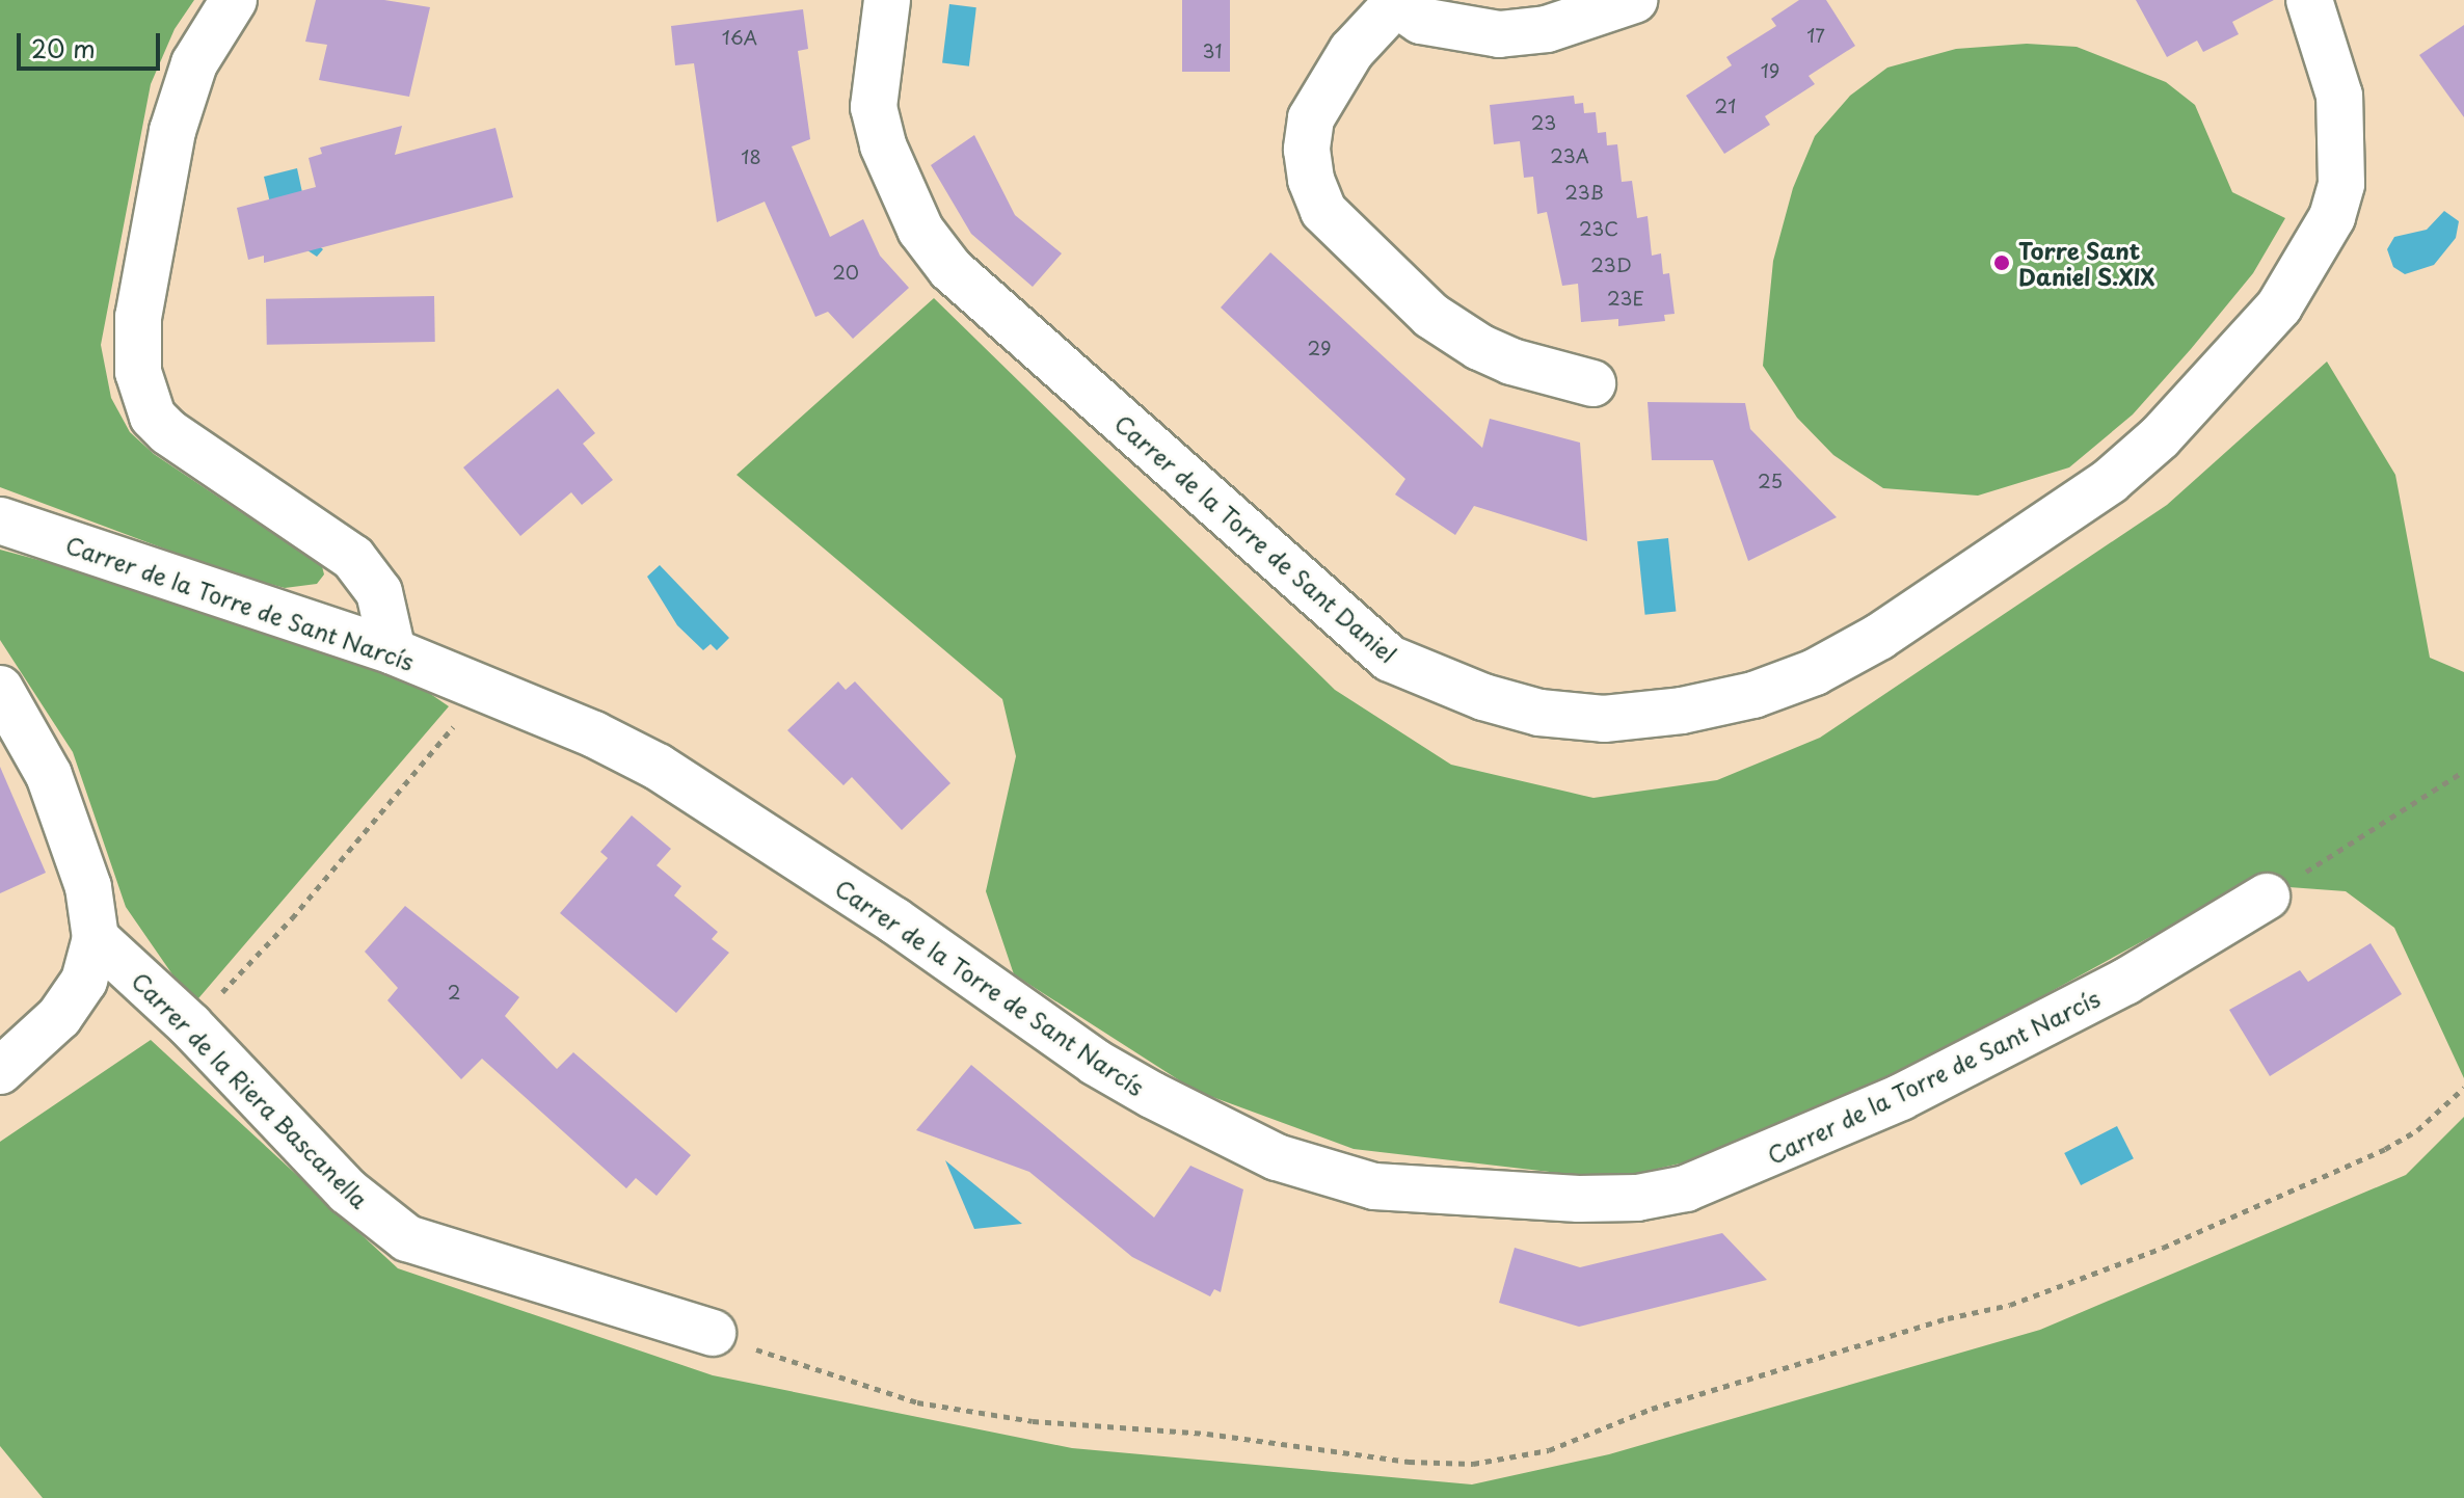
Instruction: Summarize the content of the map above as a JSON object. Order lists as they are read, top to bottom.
{
  "streets": {
    "street": ["Carrer de la Torre de Sant Daniel", "Carrer de la Torre de Sant Narcís", "Carrer de la Riera Bascanella"]
  },
  "places": ["Torre Sant Daniel S.XIX"],
  "house_numbers": [
    "17",
    "16A",
    "31",
    "19",
    "21",
    "23",
    "23A",
    "18",
    "23B",
    "23C",
    "23D",
    "20",
    "23E",
    "29",
    "25",
    "2"
  ],
  "scale_bar": "20 m"
}
